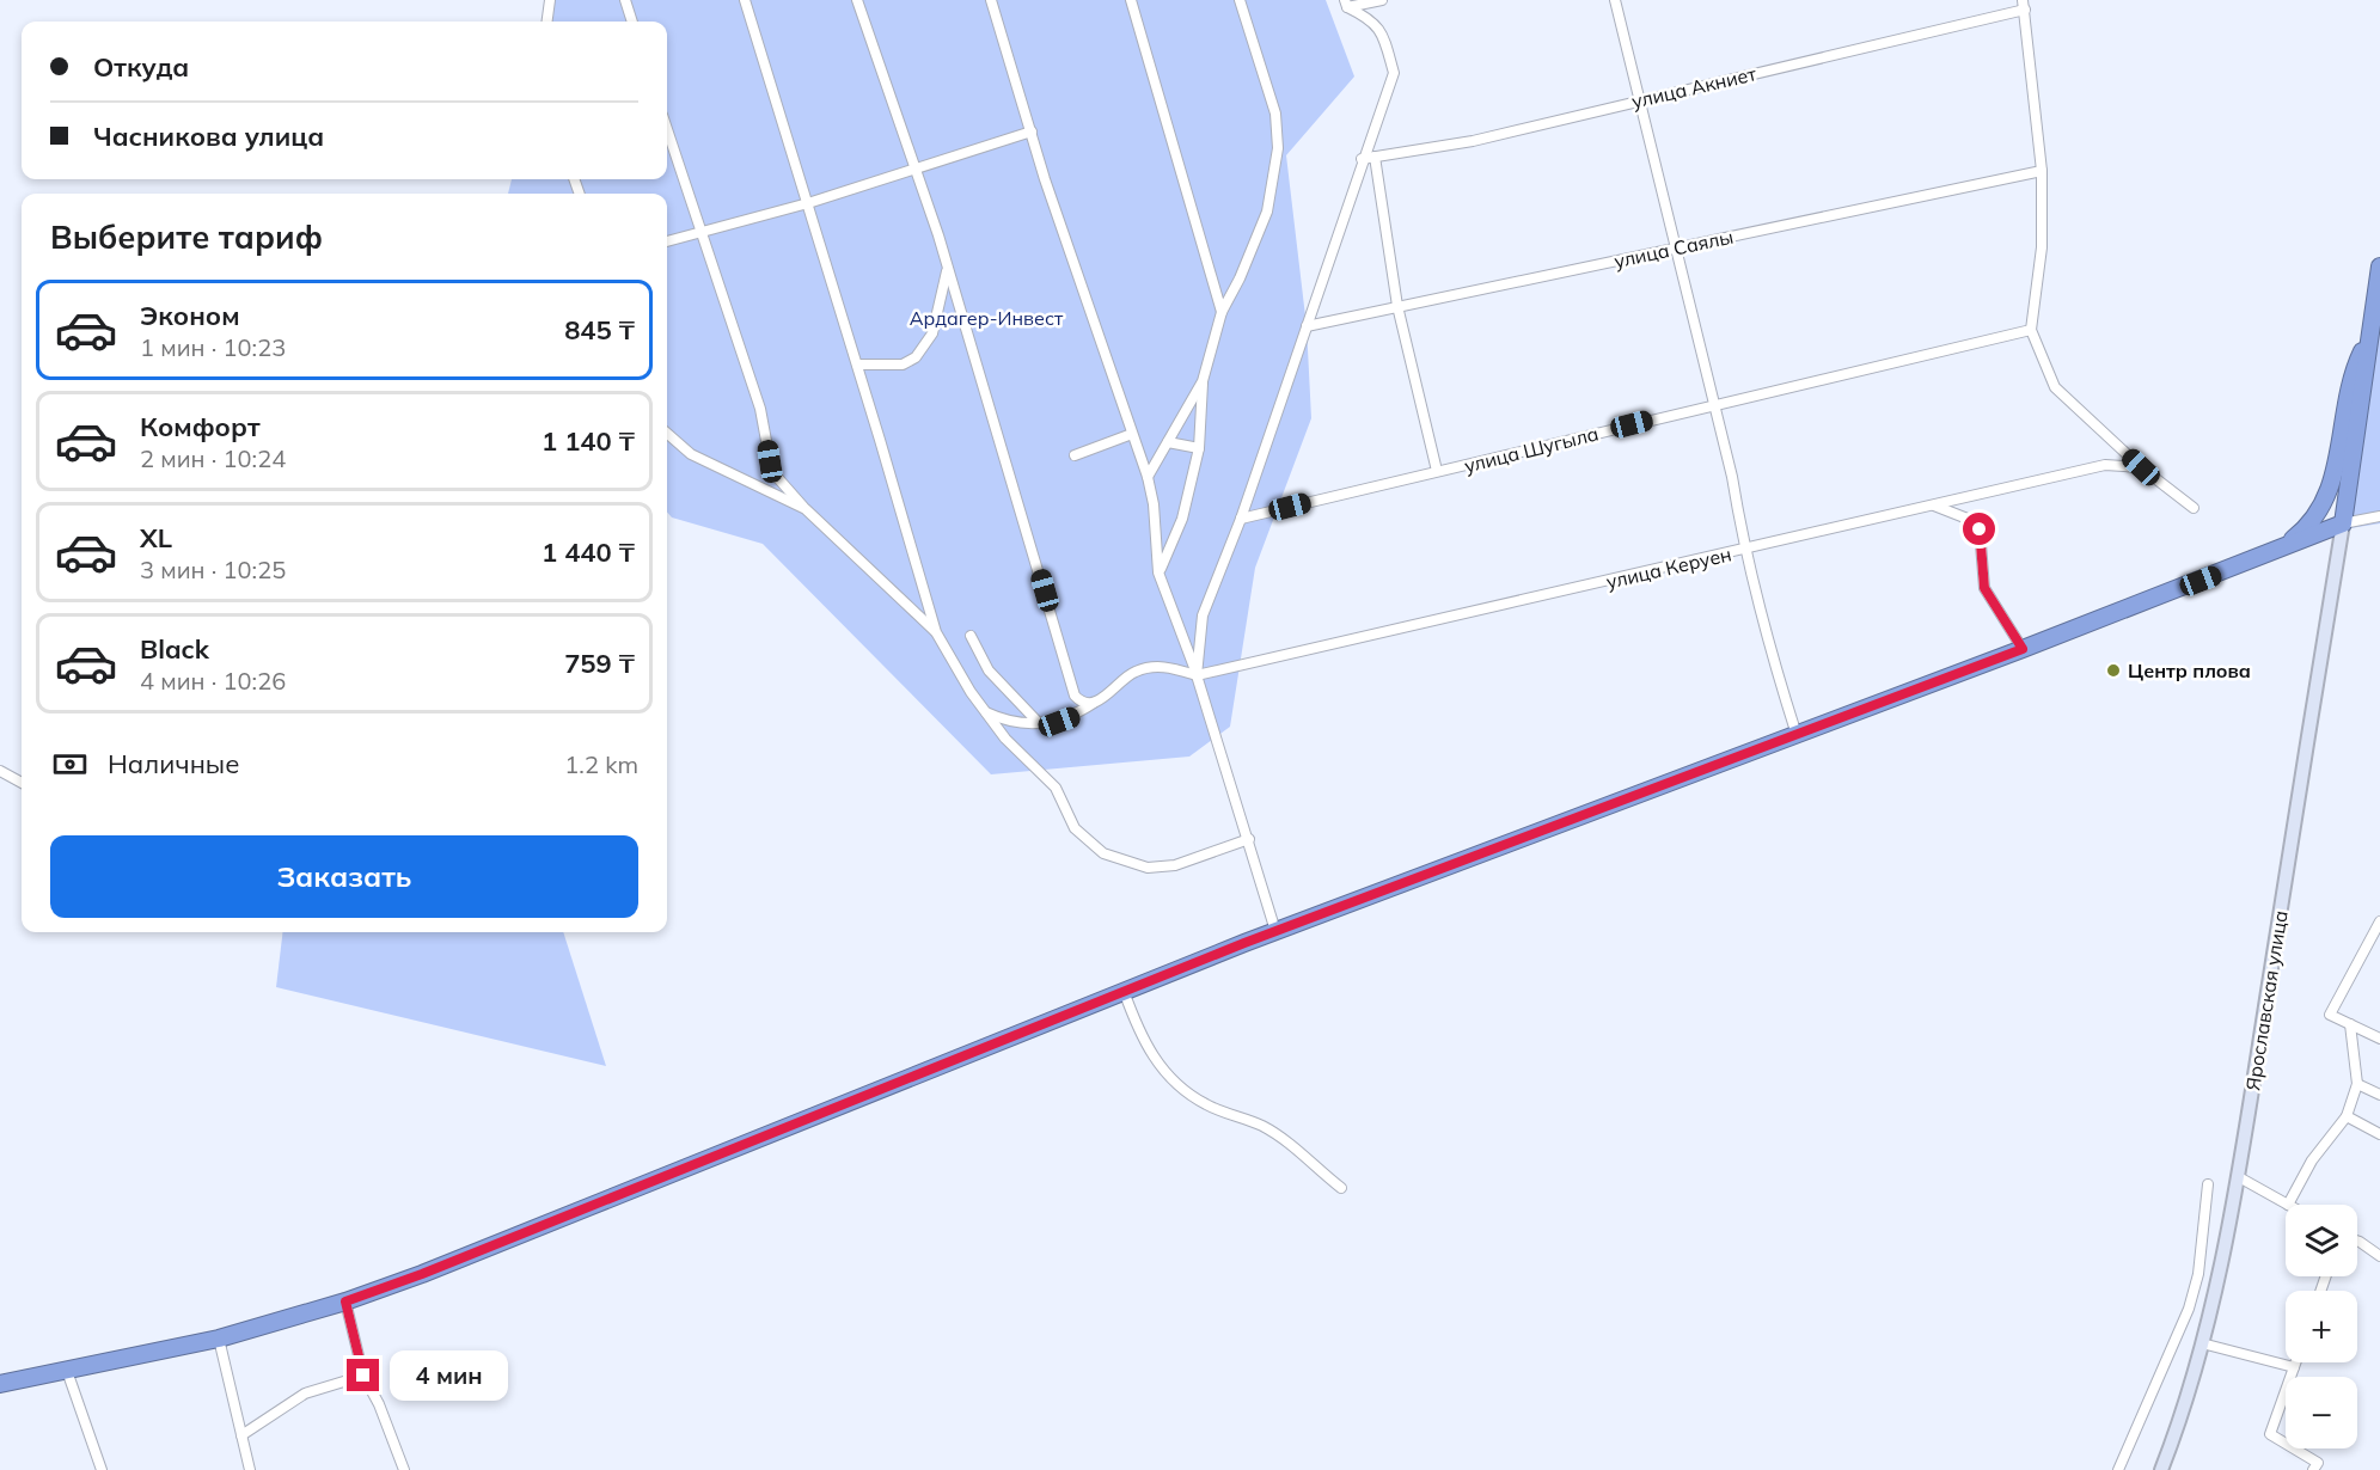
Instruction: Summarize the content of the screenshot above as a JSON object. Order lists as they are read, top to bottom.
{
  "streets": {
    "main road": ["Ярославская улица"],
    "street": [
      "улица Акниет",
      "улица Саялы",
      "улица Шугыла",
      "улица Керуен"
    ]
  },
  "parks": ["Ардагер-Инвест"],
  "places": ["Центр плова"],
  "page": {
    "banner": ["Откуда", "Часникова улица"],
    "heading": "Выберите тариф",
    "list": [
      {
        "name": "Эконом",
        "note": "1 мин · 10:23",
        "value": "845 ₸"
      },
      {
        "name": "Комфорт",
        "note": "2 мин · 10:24",
        "value": "1 140 ₸"
      },
      {
        "name": "XL",
        "note": "3 мин · 10:25",
        "value": "1 440 ₸"
      },
      {
        "name": "Black",
        "note": "4 мин · 10:26",
        "value": "759 ₸"
      }
    ],
    "pay": ["Наличные", "1.2 km"],
    "buttons": "Заказать",
    "map_buttons": ["+", "−"],
    "bubble": "4 мин"
  }
}
